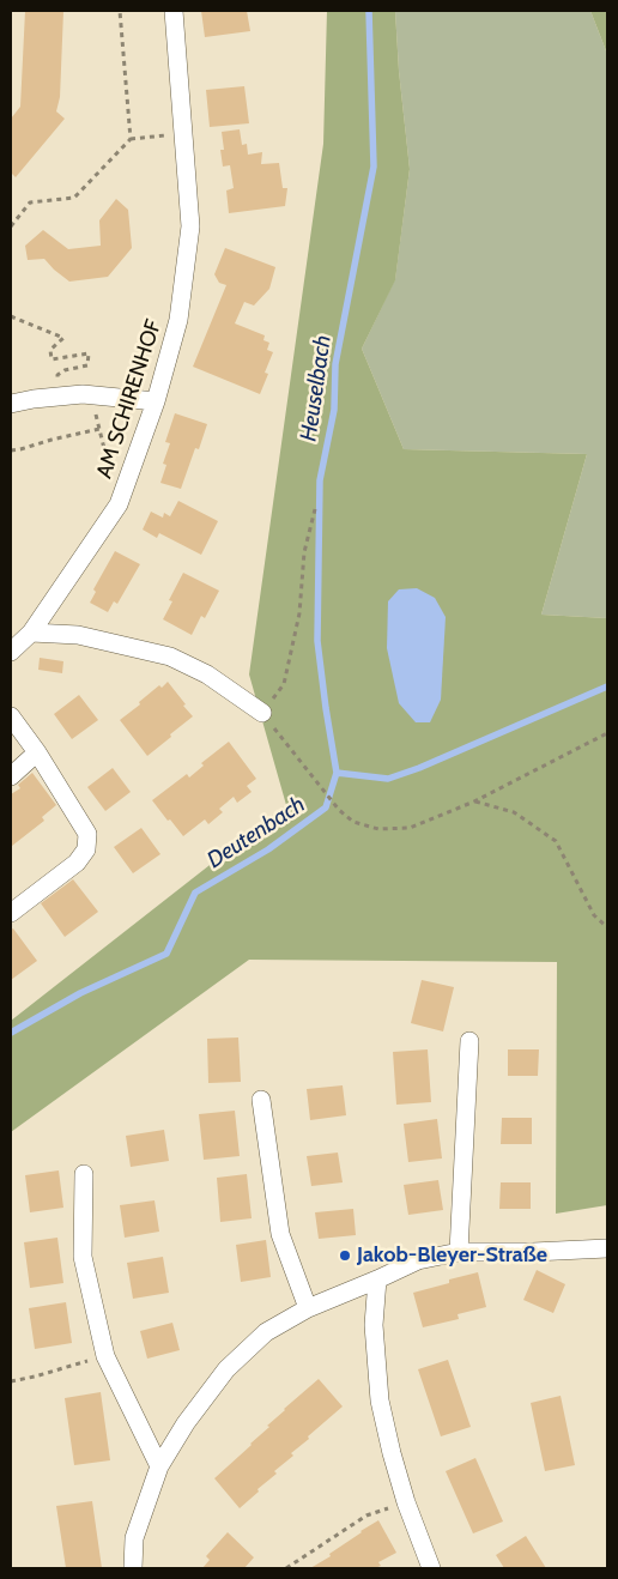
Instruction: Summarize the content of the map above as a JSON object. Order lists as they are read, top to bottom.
{
  "streets": {
    "street": ["AM SCHIRENHOF"]
  },
  "water": ["Heuselbach", "Deutenbach"],
  "places": ["Jakob-Bleyer-Straße"]
}
